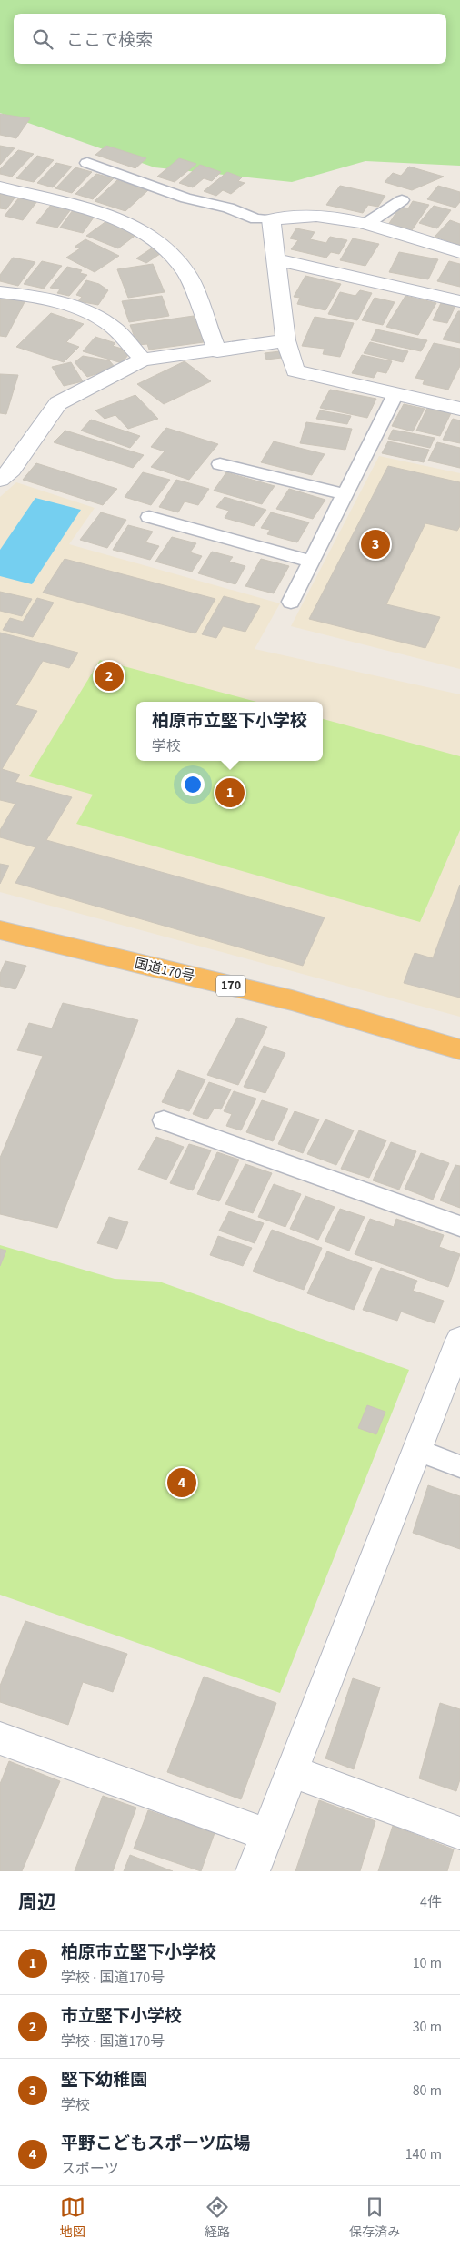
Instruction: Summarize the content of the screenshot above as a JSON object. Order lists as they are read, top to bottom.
{
  "streets": {
    "highway": ["国道170号", "170"]
  },
  "page": {
    "search": "ここで検索",
    "pins": [
      "3",
      "2",
      "1",
      "4"
    ],
    "popup": ["柏原市立堅下小学校", "学校"],
    "heading": ["周辺", "4件"],
    "list": [
      {
        "mark": "1",
        "name": "柏原市立堅下小学校",
        "note": "学校 · 国道170号",
        "value": "10 m"
      },
      {
        "mark": "2",
        "name": "市立堅下小学校",
        "note": "学校 · 国道170号",
        "value": "30 m"
      },
      {
        "mark": "3",
        "name": "堅下幼稚園",
        "note": "学校",
        "value": "80 m"
      },
      {
        "mark": "4",
        "name": "平野こどもスポーツ広場",
        "note": "スポーツ",
        "value": "140 m"
      }
    ],
    "nav": ["地図", "経路", "保存済み"]
  }
}
